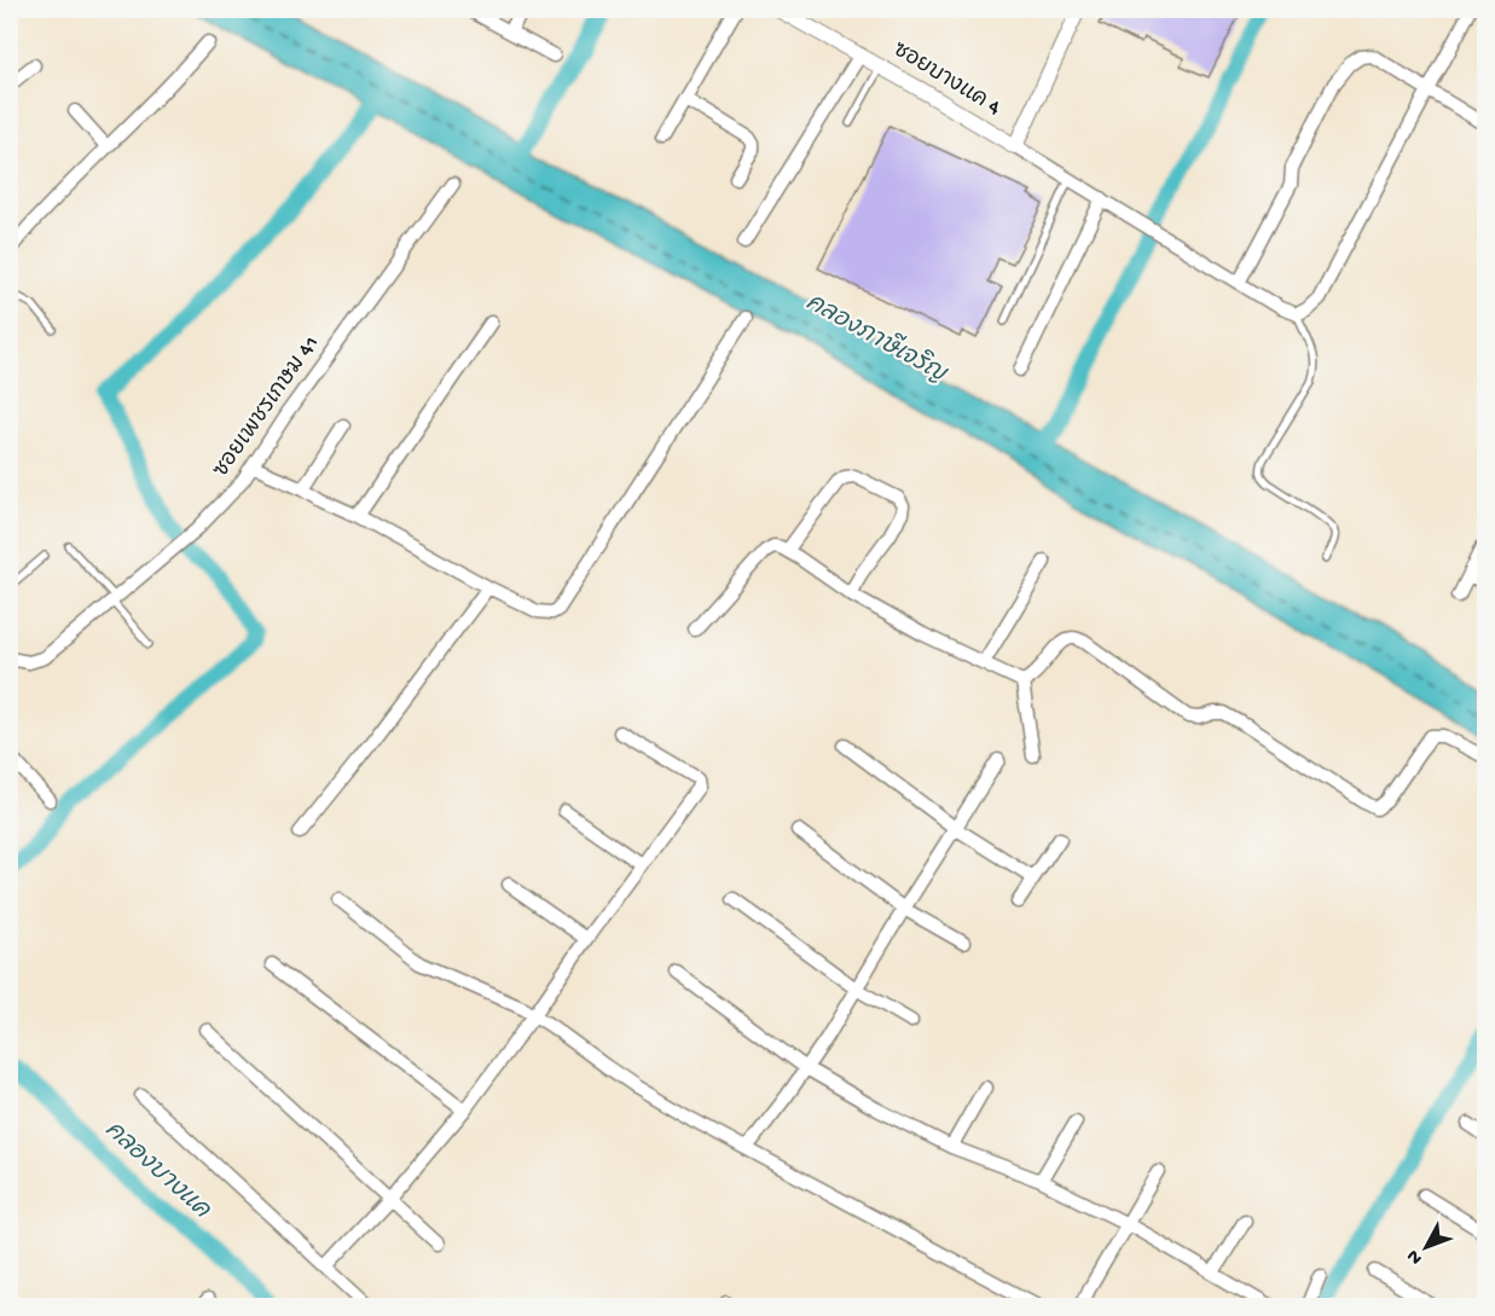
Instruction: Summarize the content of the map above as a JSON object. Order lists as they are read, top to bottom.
{
  "streets": {
    "street": ["ซอยบางแค 4", "ซอยเพชรเกษม 41"]
  },
  "water": ["คลองภาษีเจริญ", "คลองบางแค"],
  "north": "bottom left"
}
